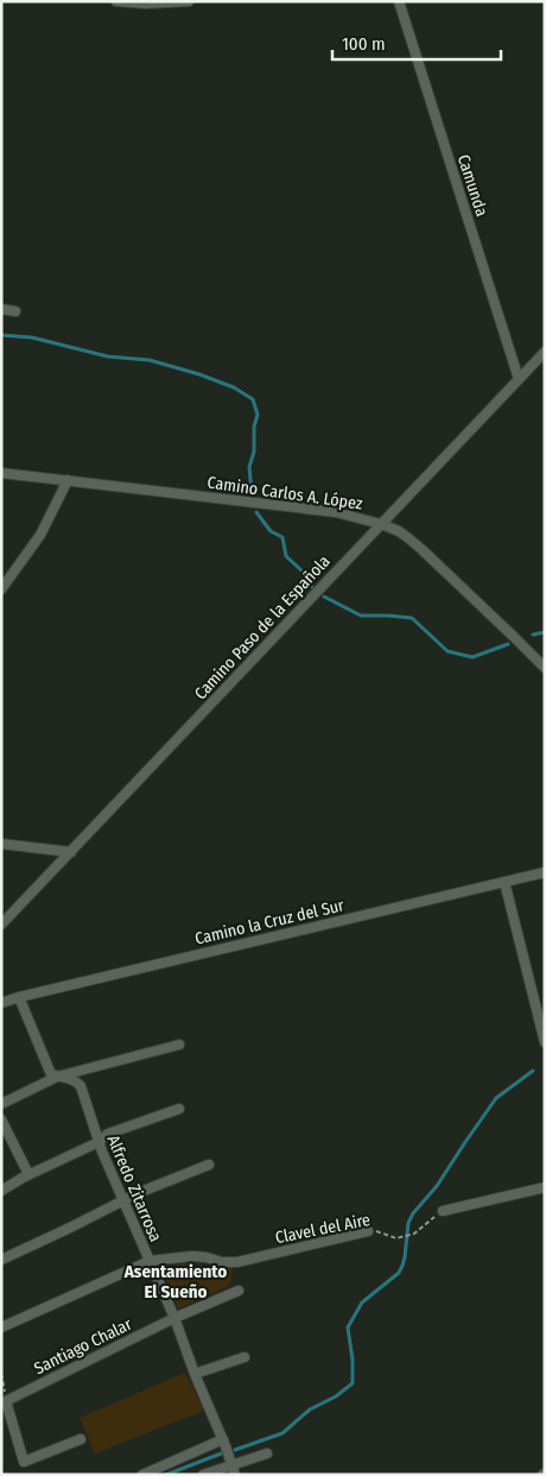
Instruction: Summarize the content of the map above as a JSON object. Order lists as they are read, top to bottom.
{
  "streets": {
    "street": [
      "Camunda",
      "Camino Carlos A. López",
      "Camino Paso de la Española",
      "Camino la Cruz del Sur",
      "Alfredo Zitarrosa",
      "Clavel del Aire",
      "Santiago Chalar"
    ]
  },
  "crossings": [
    ["Camunda", "Camino Paso de la Española"],
    ["Camino Carlos A. López", "Camino Paso de la Española"],
    ["Camino la Cruz del Sur", "Alfredo Zitarrosa"],
    ["Alfredo Zitarrosa", "Clavel del Aire"],
    ["Alfredo Zitarrosa", "Santiago Chalar"]
  ],
  "districts": ["Asentamiento El Sueño"],
  "scale_bar": "100 m"
}
